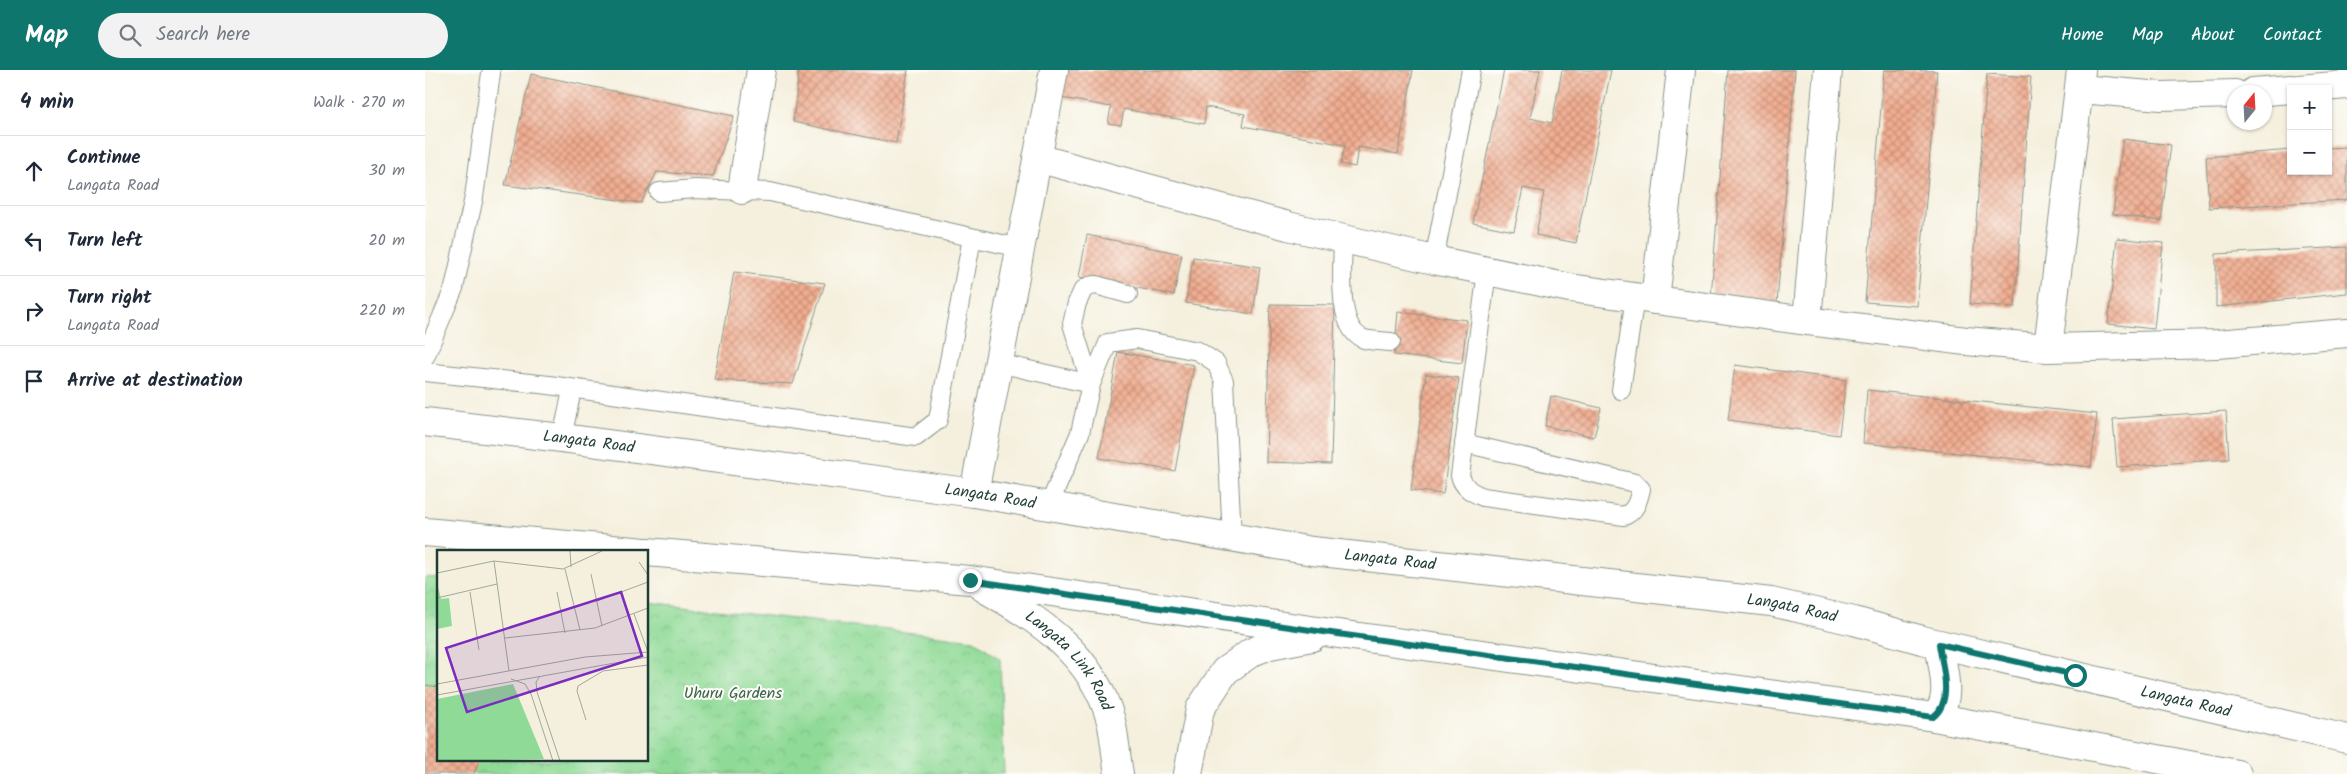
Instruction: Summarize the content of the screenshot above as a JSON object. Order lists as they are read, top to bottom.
{
  "streets": {
    "main road": ["Langata Road", "Langata Link Road"]
  },
  "parks": ["Uhuru Gardens"],
  "north": "top",
  "page": {
    "header": "Map",
    "search": "Search here",
    "nav": [
      "Home",
      "Map",
      "About",
      "Contact"
    ],
    "heading": ["4 min", "Walk · 270 m"],
    "map_buttons": ["+", "−"],
    "list": [
      ["Continue", "Langata Road", "30 m"],
      ["Turn left", "20 m"],
      ["Turn right", "Langata Road", "220 m"],
      "Arrive at destination"
    ]
  }
}
